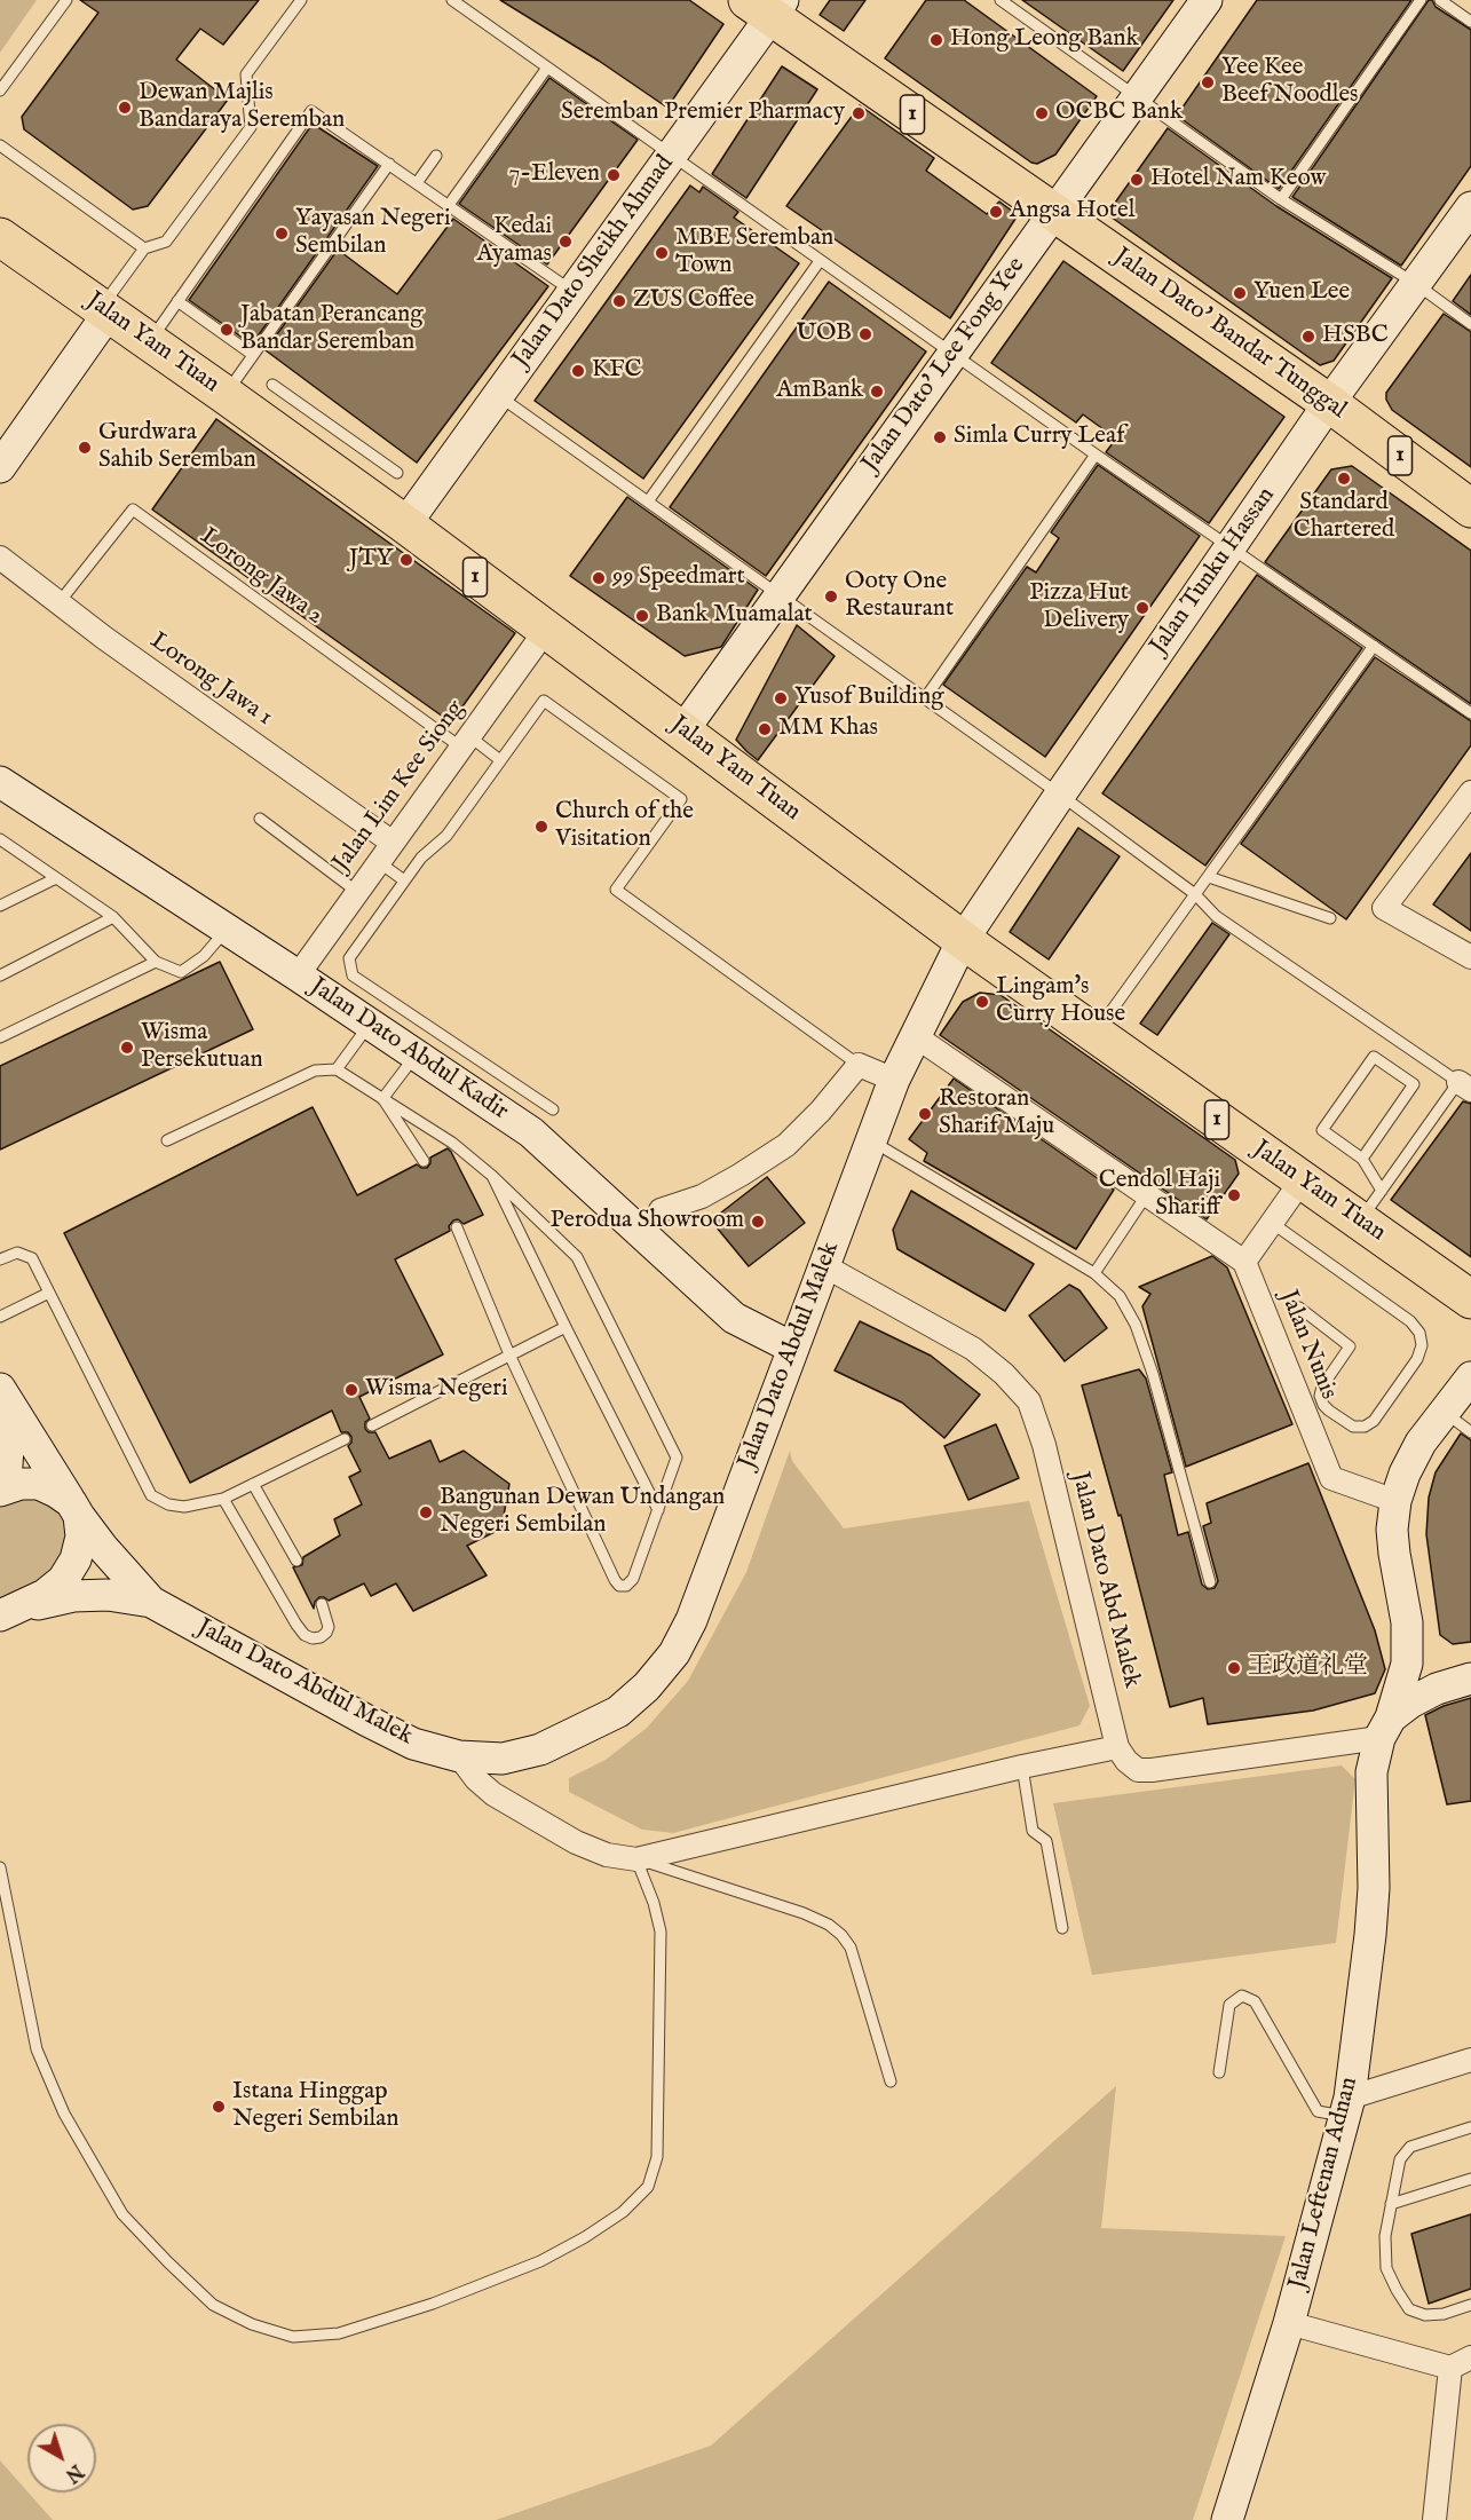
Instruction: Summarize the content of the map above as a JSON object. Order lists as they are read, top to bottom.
{
  "streets": {
    "highway": ["1", "Jalan Dato' Bandar Tunggal", "Jalan Yam Tuan"],
    "main road": [
      "Jalan Dato Sheikh Ahmad",
      "Jalan Dato' Lee Fong Yee",
      "Jalan Tunku Hassan",
      "Jalan Dato Abdul Kadir",
      "Jalan Dato Abdul Malek",
      "Jalan Leftenan Adnan"
    ],
    "street": [
      "Lorong Jawa 1",
      "Jalan Lim Kee Siong",
      "Jalan Nunis",
      "Jalan Dato Abd Malek"
    ],
    "lane": ["Lorong Jawa 2"]
  },
  "crossings": [
    ["Jalan Dato Sheikh Ahmad", "Jalan Dato' Bandar Tunggal"],
    ["Jalan Dato Sheikh Ahmad", "Jalan Yam Tuan"],
    ["Jalan Dato' Bandar Tunggal", "Jalan Dato' Lee Fong Yee"],
    ["Jalan Dato' Bandar Tunggal", "Jalan Tunku Hassan"],
    ["Jalan Yam Tuan", "Jalan Dato' Lee Fong Yee"],
    ["Jalan Yam Tuan", "Jalan Tunku Hassan"],
    ["Jalan Yam Tuan", "Jalan Lim Kee Siong"],
    ["Jalan Yam Tuan", "Jalan Dato Abdul Malek"],
    ["Jalan Tunku Hassan", "Jalan Dato Abdul Malek"],
    ["Lorong Jawa 2", "Lorong Jawa 1"],
    ["Lorong Jawa 2", "Jalan Lim Kee Siong"],
    ["Lorong Jawa 1", "Jalan Lim Kee Siong"],
    ["Jalan Lim Kee Siong", "Jalan Dato Abdul Kadir"],
    ["Jalan Dato Abdul Kadir", "Jalan Dato Abdul Malek"],
    ["Jalan Nunis", "Jalan Leftenan Adnan"],
    ["Jalan Dato Abdul Malek", "Jalan Dato Abd Malek"]
  ],
  "places": [
    "Hong Leong Bank",
    "Yee Kee Beef Noodles",
    "Dewan Majlis Bandaraya Seremban",
    "Seremban Premier Pharmacy",
    "OCBC Bank",
    "7-Eleven",
    "Hotel Nam Keow",
    "Angsa Hotel",
    "Yayasan Negeri Sembilan",
    "Kedai Ayamas",
    "MBE Seremban Town",
    "Yuen Lee",
    "ZUS Coffee",
    "Jabatan Perancang Bandar Seremban",
    "UOB",
    "HSBC",
    "KFC",
    "AmBank",
    "Simla Curry Leaf",
    "Gurdwara Sahib Seremban",
    "Standard Chartered",
    "JTY",
    "99 Speedmart",
    "Ooty One Restaurant",
    "Pizza Hut Delivery",
    "Bank Muamalat",
    "Yusof Building",
    "MM Khas",
    "Church of the Visitation",
    "Lingam's Curry House",
    "Wisma Persekutuan",
    "Restoran Sharif Maju",
    "Cendol Haji Shariff",
    "Perodua Showroom",
    "Wisma Negeri",
    "Bangunan Dewan Undangan Negeri Sembilan",
    "王政道礼堂",
    "Istana Hinggap Negeri Sembilan"
  ],
  "north": "bottom right"
}
